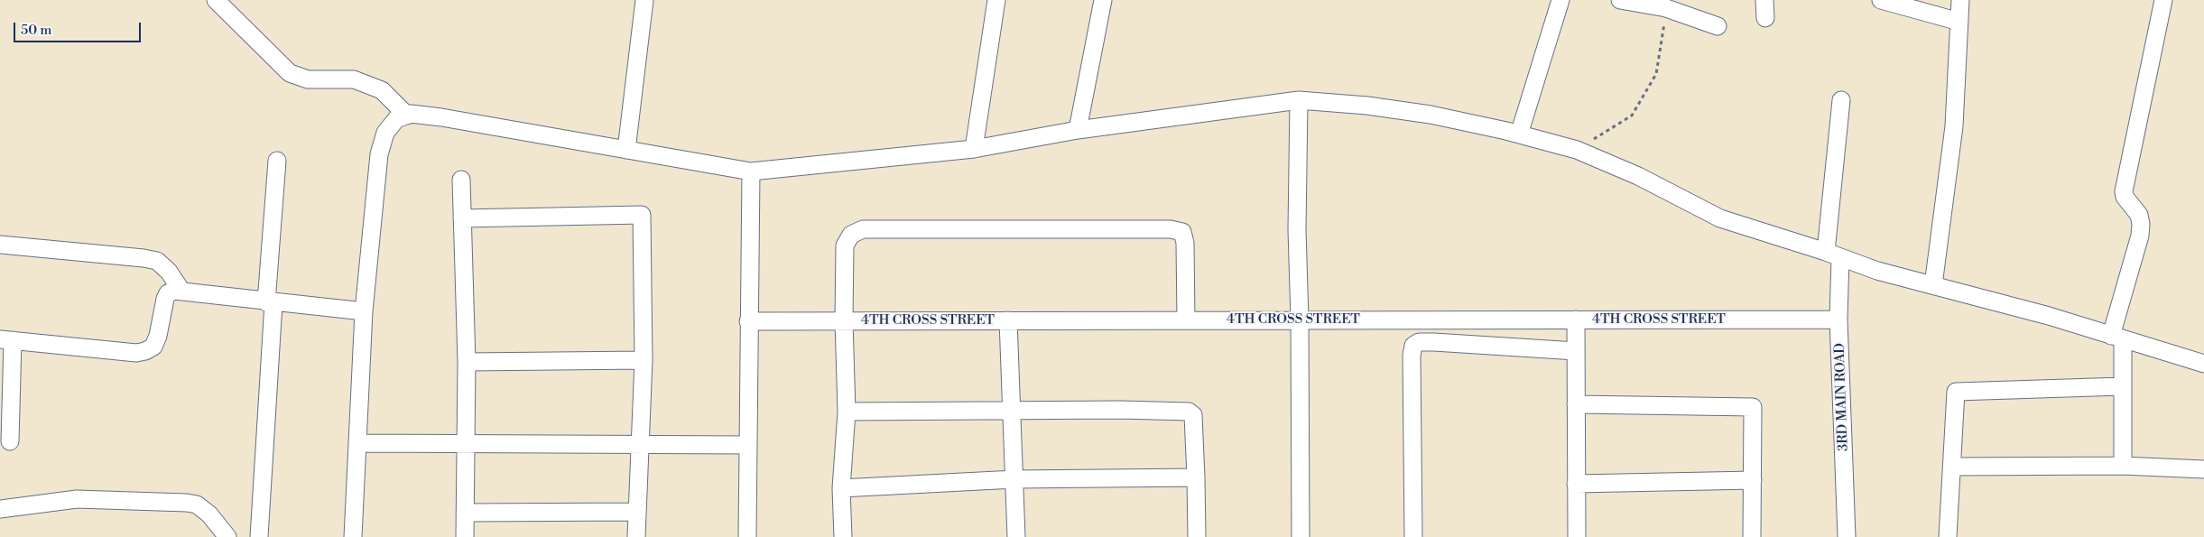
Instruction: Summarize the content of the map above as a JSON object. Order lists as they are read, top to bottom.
{
  "streets": {
    "street": ["4TH CROSS STREET", "3RD MAIN ROAD"]
  },
  "crossings": [
    ["4TH CROSS STREET", "3RD MAIN ROAD"]
  ],
  "scale_bar": "50 m"
}
